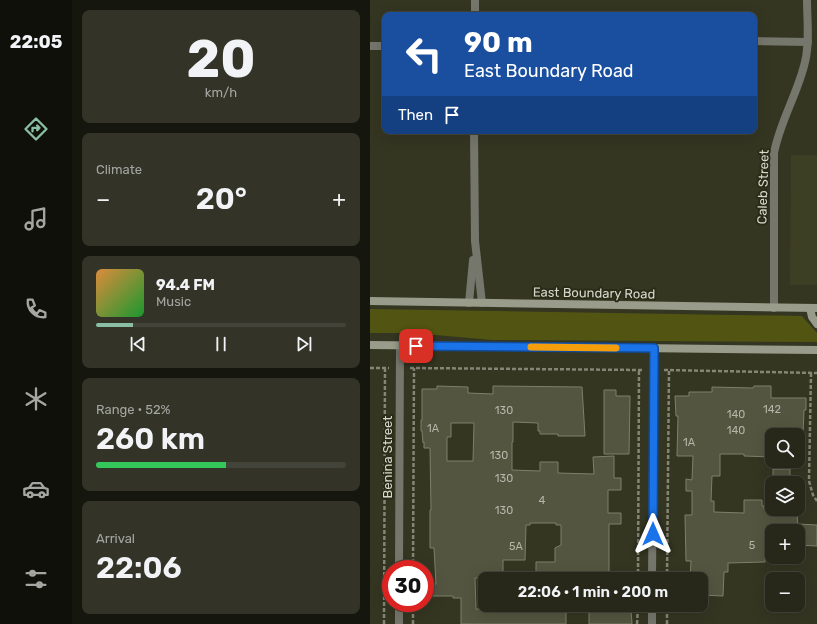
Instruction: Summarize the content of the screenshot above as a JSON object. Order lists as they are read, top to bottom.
{
  "streets": {
    "main road": ["East Boundary Road"],
    "street": ["Caleb Street", "Benina Street"]
  },
  "crossings": [
    ["Caleb Street", "East Boundary Road"]
  ],
  "house_numbers": [
    "142",
    "130",
    "140",
    "1A",
    "140",
    "1A",
    "130",
    "130",
    "4",
    "130",
    "5",
    "5A"
  ],
  "page": {
    "tabs": "22:05",
    "tile": [
      ["20", "km/h"],
      "Climate",
      ["Range · 52%", "260 km"],
      ["Arrival", "22:06"]
    ],
    "turn": ["90 m", "East Boundary Road"],
    "then": "Then",
    "heat": ["−", "20°", "+"],
    "song": ["94.4 FM", "Music"],
    "map_buttons": ["+", "−"],
    "limit": "30",
    "trip": "22:06 · 1 min · 200 m"
  }
}
